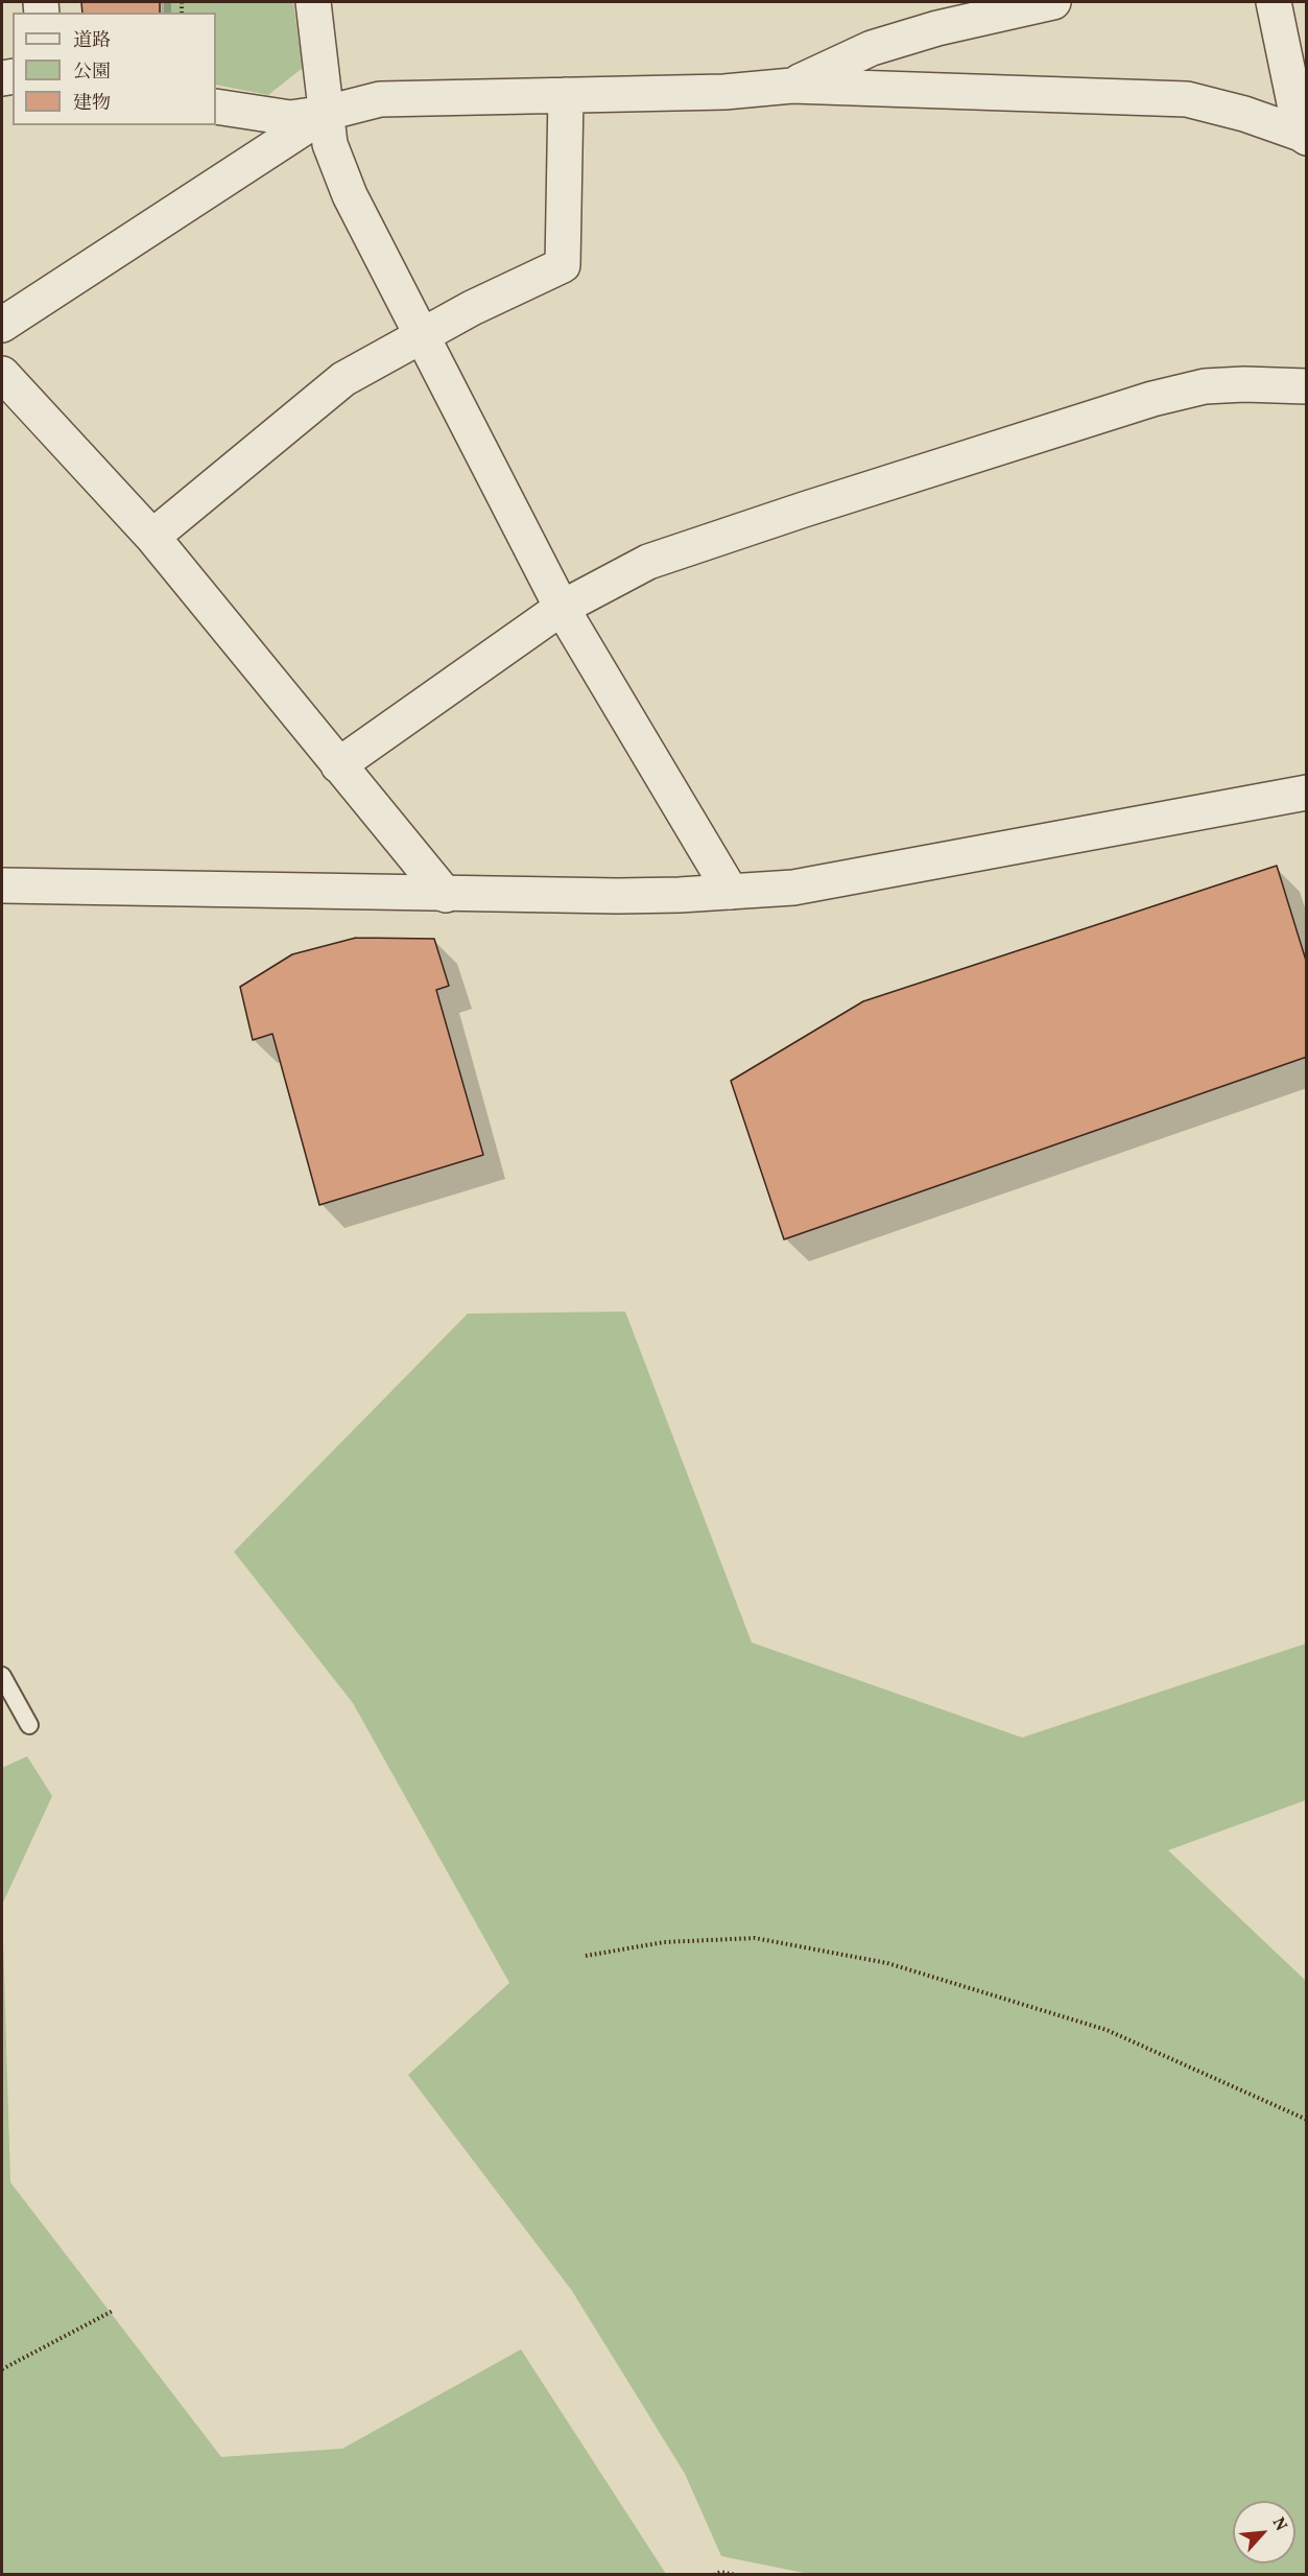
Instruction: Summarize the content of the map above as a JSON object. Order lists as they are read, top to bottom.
{
  "legend": ["道路", "公園", "建物"],
  "north": "top right"
}
